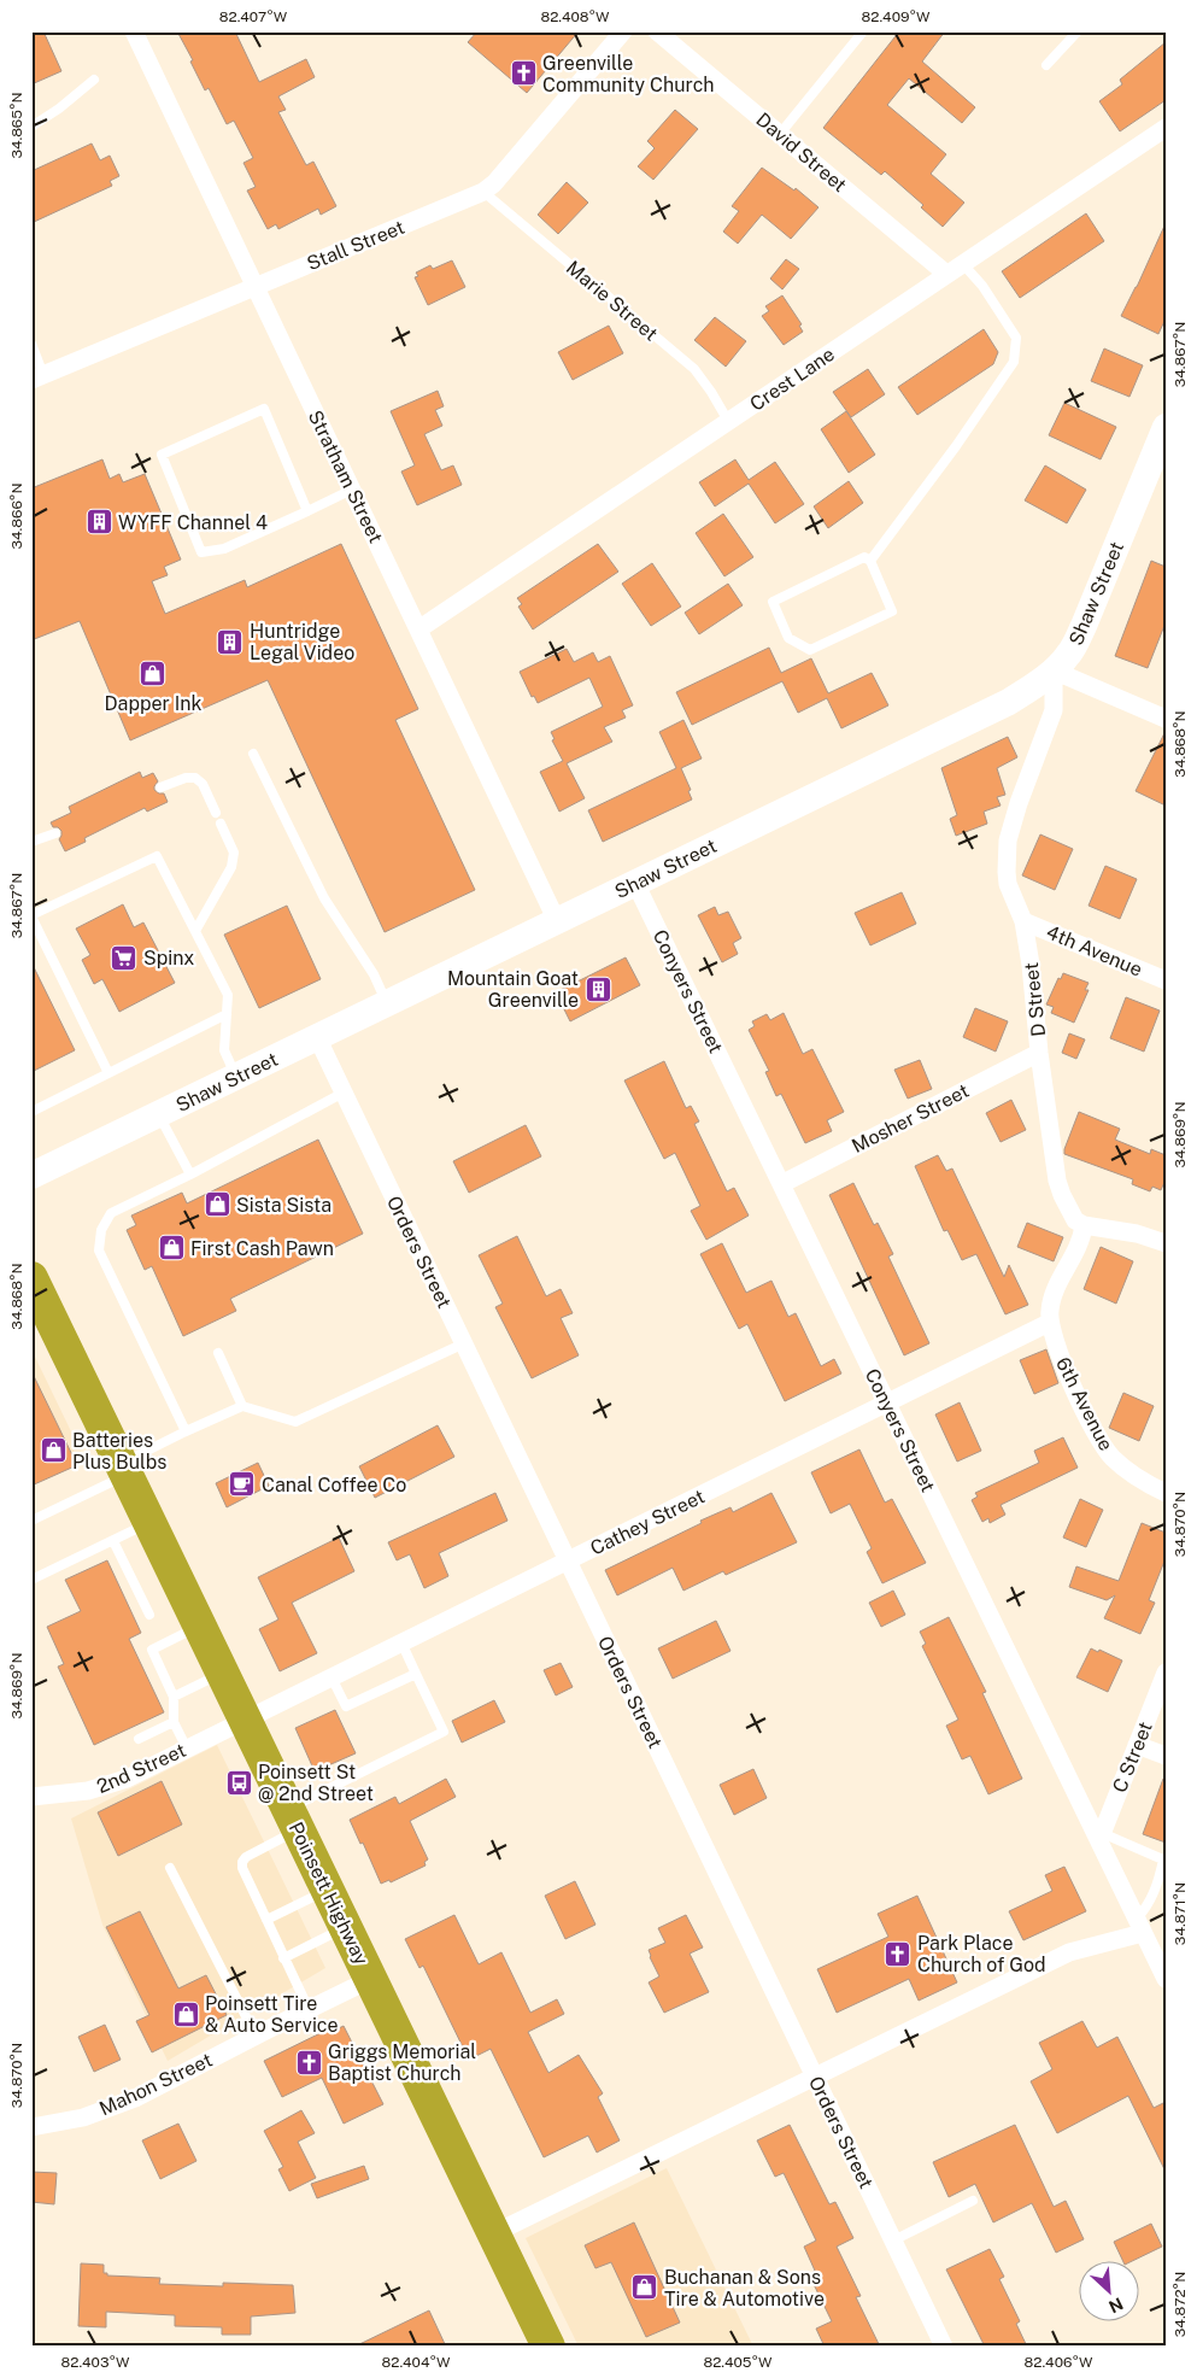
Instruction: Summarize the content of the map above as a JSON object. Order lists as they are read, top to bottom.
{
  "streets": {
    "highway": ["Poinsett Highway"],
    "street": [
      "David Street",
      "Stall Street",
      "Crest Lane",
      "Stratham Street",
      "Shaw Street",
      "4th Avenue",
      "Conyers Street",
      "D Street",
      "Mosher Street",
      "Orders Street",
      "6th Avenue",
      "Cathey Street",
      "C Street",
      "2nd Street",
      "Mahon Street"
    ],
    "lane": ["Marie Street"]
  },
  "crossings": [
    ["David Street", "Crest Lane"],
    ["Stall Street", "Marie Street"],
    ["Stall Street", "Stratham Street"],
    ["Marie Street", "Crest Lane"],
    ["Crest Lane", "Stratham Street"],
    ["Stratham Street", "Shaw Street"],
    ["Shaw Street", "Conyers Street"],
    ["Shaw Street", "D Street"],
    ["Shaw Street", "Orders Street"],
    ["4th Avenue", "D Street"],
    ["Conyers Street", "Mosher Street"],
    ["Conyers Street", "Cathey Street"],
    ["Conyers Street", "C Street"],
    ["D Street", "Mosher Street"],
    ["Orders Street", "Cathey Street"],
    ["6th Avenue", "Cathey Street"],
    ["Cathey Street", "2nd Street"],
    ["Cathey Street", "Poinsett Highway"],
    ["2nd Street", "Poinsett Highway"],
    ["Poinsett Highway", "Mahon Street"]
  ],
  "places": {
    "church": ["Greenville Community Church", "Park Place Church of God", "Griggs Memorial Baptist Church"],
    "building": ["WYFF Channel 4", "Huntridge Legal Video", "Mountain Goat Greenville"],
    "shop": [
      "Dapper Ink",
      "Sista Sista",
      "First Cash Pawn",
      "Batteries Plus Bulbs",
      "Poinsett Tire & Auto Service",
      "Buchanan & Sons Tire & Automotive"
    ],
    "supermarket": ["Spinx"],
    "cafe": ["Canal Coffee Co"],
    "bus stop": ["Poinsett St @ 2nd Street"]
  },
  "north": "bottom right",
  "coordinates": [
    "82.407°W",
    "82.408°W",
    "82.409°W",
    "34.865°N",
    "34.867°N",
    "34.866°N",
    "34.868°N",
    "34.869°N",
    "34.870°N",
    "34.871°N",
    "34.872°N",
    "82.403°W",
    "82.404°W",
    "82.405°W",
    "82.406°W"
  ]
}
